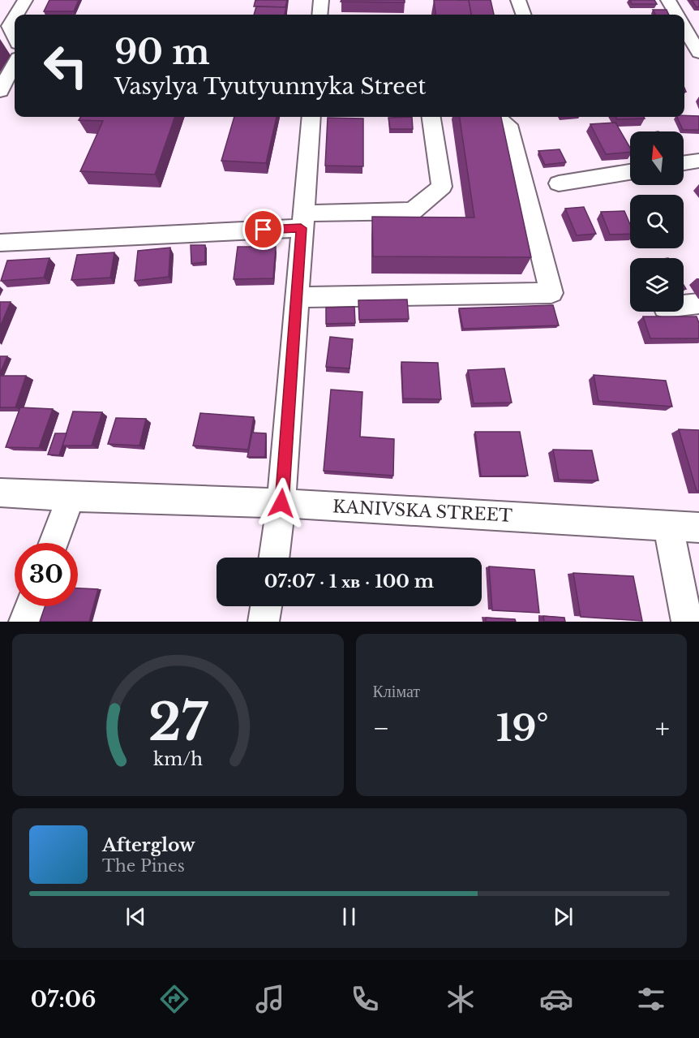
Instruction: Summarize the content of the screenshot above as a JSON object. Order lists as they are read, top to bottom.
{
  "streets": {
    "street": ["KANIVSKA STREET"]
  },
  "north": "top",
  "page": {
    "turn": ["90 m", "Vasylya Tyutyunnyka Street"],
    "limit": "30",
    "trip": "07:07 · 1 хв · 100 m",
    "tile": "Клімат",
    "heat": ["−", "19°", "+"],
    "song": ["Afterglow", "The Pines"],
    "tabs": "07:06",
    "gauge": ["27", "km/h"]
  }
}
